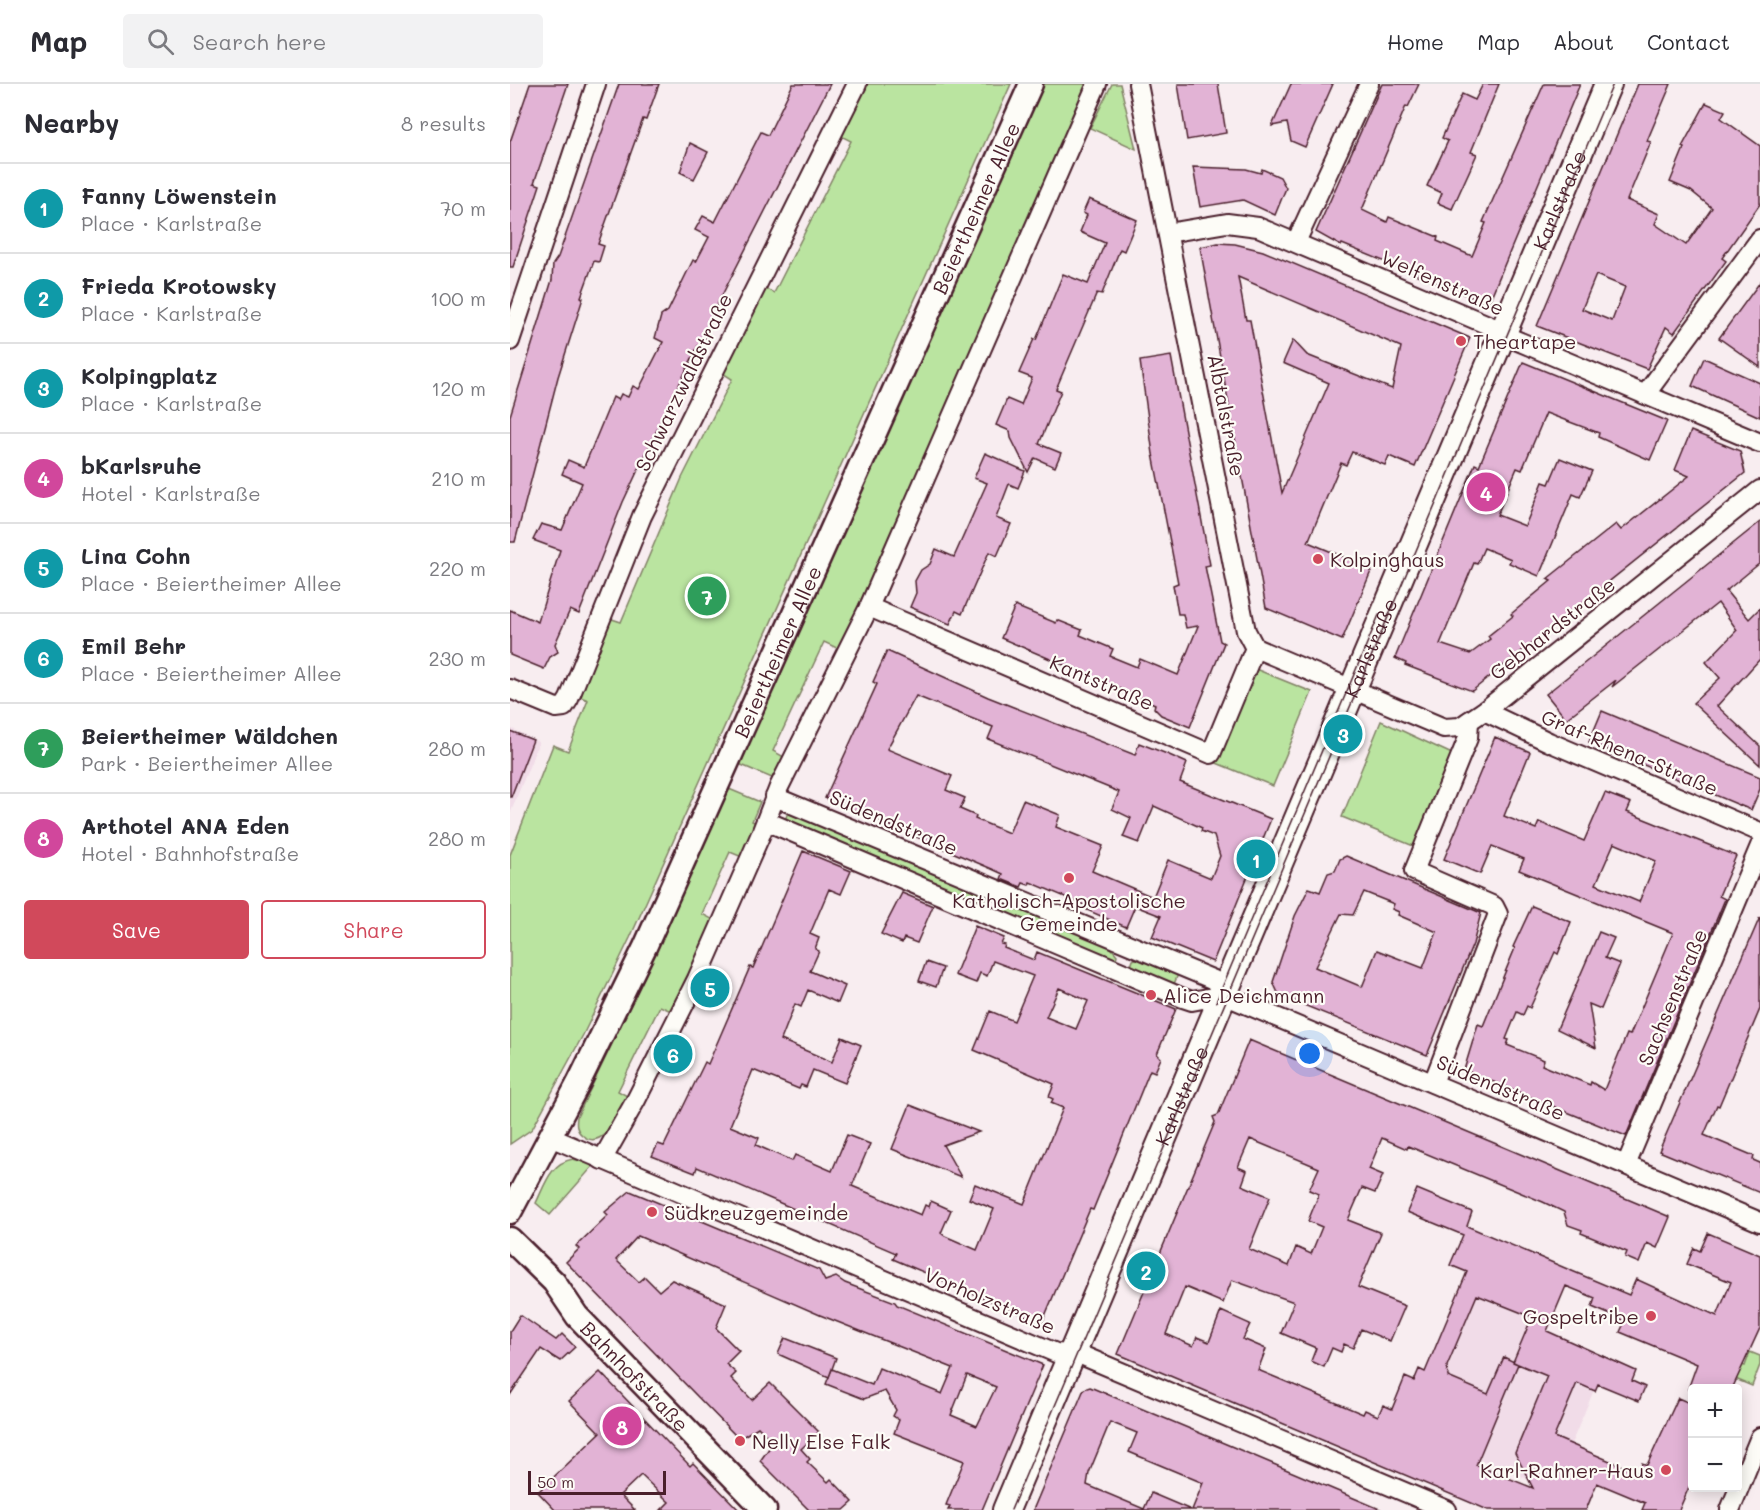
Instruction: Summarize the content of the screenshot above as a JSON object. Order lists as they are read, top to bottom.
{
  "streets": {
    "main road": ["Karlstraße"],
    "street": [
      "Beiertheimer Allee",
      "Welfenstraße",
      "Schwarzwaldstraße",
      "Albtalstraße",
      "Gebhardstraße",
      "Kantstraße",
      "Graf-Rhena-Straße",
      "Südendstraße",
      "Sachsenstraße",
      "Vorholzstraße",
      "Bahnhofstraße"
    ]
  },
  "crossings": [
    ["Karlstraße", "Welfenstraße"],
    ["Karlstraße", "Gebhardstraße"],
    ["Karlstraße", "Südendstraße"],
    ["Karlstraße", "Vorholzstraße"],
    ["Beiertheimer Allee", "Vorholzstraße"],
    ["Welfenstraße", "Albtalstraße"],
    ["Albtalstraße", "Kantstraße"],
    ["Gebhardstraße", "Graf-Rhena-Straße"],
    ["Südendstraße", "Sachsenstraße"]
  ],
  "places": [
    "Theartape",
    "Kolpinghaus",
    "Katholisch-Apostolische Gemeinde",
    "Alice Deichmann",
    "Südkreuzgemeinde",
    "Gospeltribe",
    "Nelly Else Falk",
    "Karl-Rahner-Haus"
  ],
  "scale_bar": "50 m",
  "page": {
    "header": "Map",
    "search": "Search here",
    "nav": [
      "Home",
      "Map",
      "About",
      "Contact"
    ],
    "heading": ["Nearby", "8 results"],
    "list": [
      {
        "mark": "1",
        "name": "Fanny Löwenstein",
        "note": "Place · Karlstraße",
        "value": "70 m"
      },
      {
        "mark": "2",
        "name": "Frieda Krotowsky",
        "note": "Place · Karlstraße",
        "value": "100 m"
      },
      {
        "mark": "3",
        "name": "Kolpingplatz",
        "note": "Place · Karlstraße",
        "value": "120 m"
      },
      {
        "mark": "4",
        "name": "bKarlsruhe",
        "note": "Hotel · Karlstraße",
        "value": "210 m"
      },
      {
        "mark": "5",
        "name": "Lina Cohn",
        "note": "Place · Beiertheimer Allee",
        "value": "220 m"
      },
      {
        "mark": "6",
        "name": "Emil Behr",
        "note": "Place · Beiertheimer Allee",
        "value": "230 m"
      },
      {
        "mark": "7",
        "name": "Beiertheimer Wäldchen",
        "note": "Park · Beiertheimer Allee",
        "value": "280 m"
      },
      {
        "mark": "8",
        "name": "Arthotel ANA Eden",
        "note": "Hotel · Bahnhofstraße",
        "value": "280 m"
      }
    ],
    "pins": [
      "4",
      "7",
      "3",
      "1",
      "5",
      "6",
      "2",
      "8"
    ],
    "buttons": ["Save", "Share"],
    "map_buttons": ["+", "−"],
    "scale": "50 m"
  }
}
